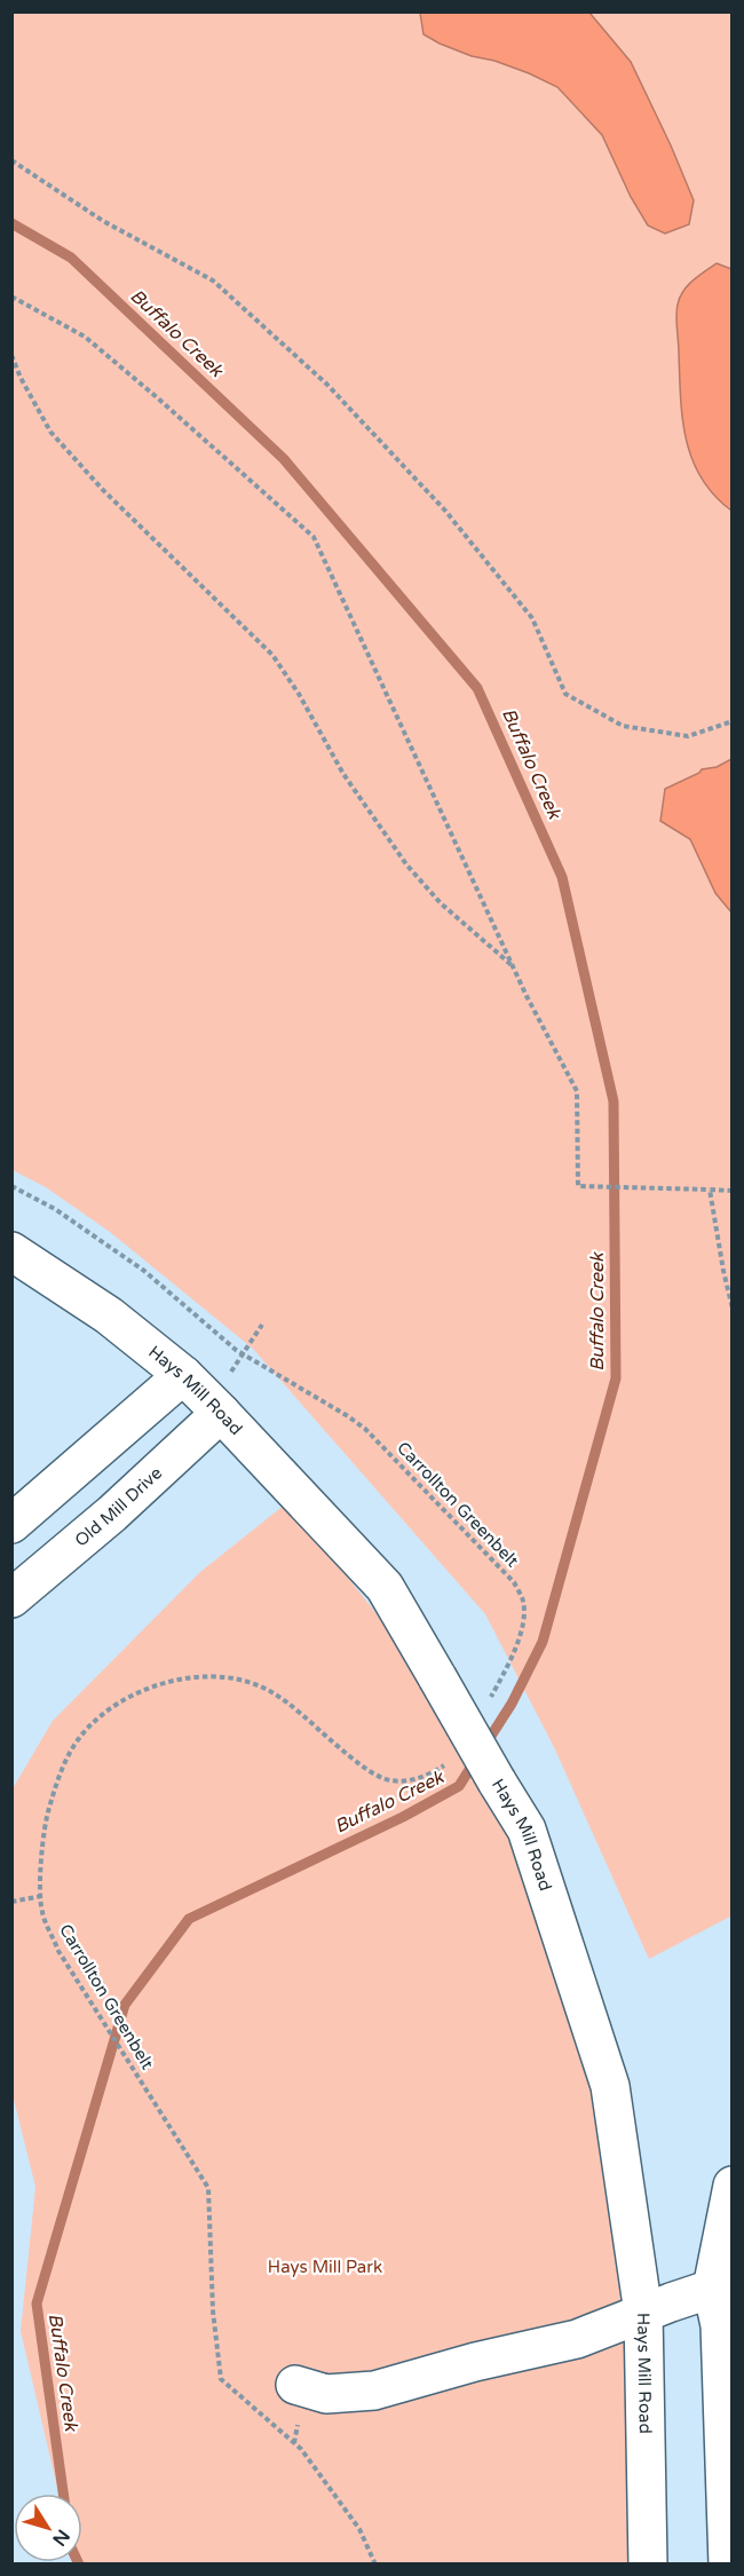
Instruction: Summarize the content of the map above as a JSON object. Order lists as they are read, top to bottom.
{
  "streets": {
    "street": ["Hays Mill Road", "Old Mill Drive"],
    "path": ["Carrollton Greenbelt"]
  },
  "crossings": [
    ["Hays Mill Road", "Old Mill Drive"]
  ],
  "water": ["Buffalo Creek"],
  "parks": ["Hays Mill Park"],
  "north": "bottom right"
}
